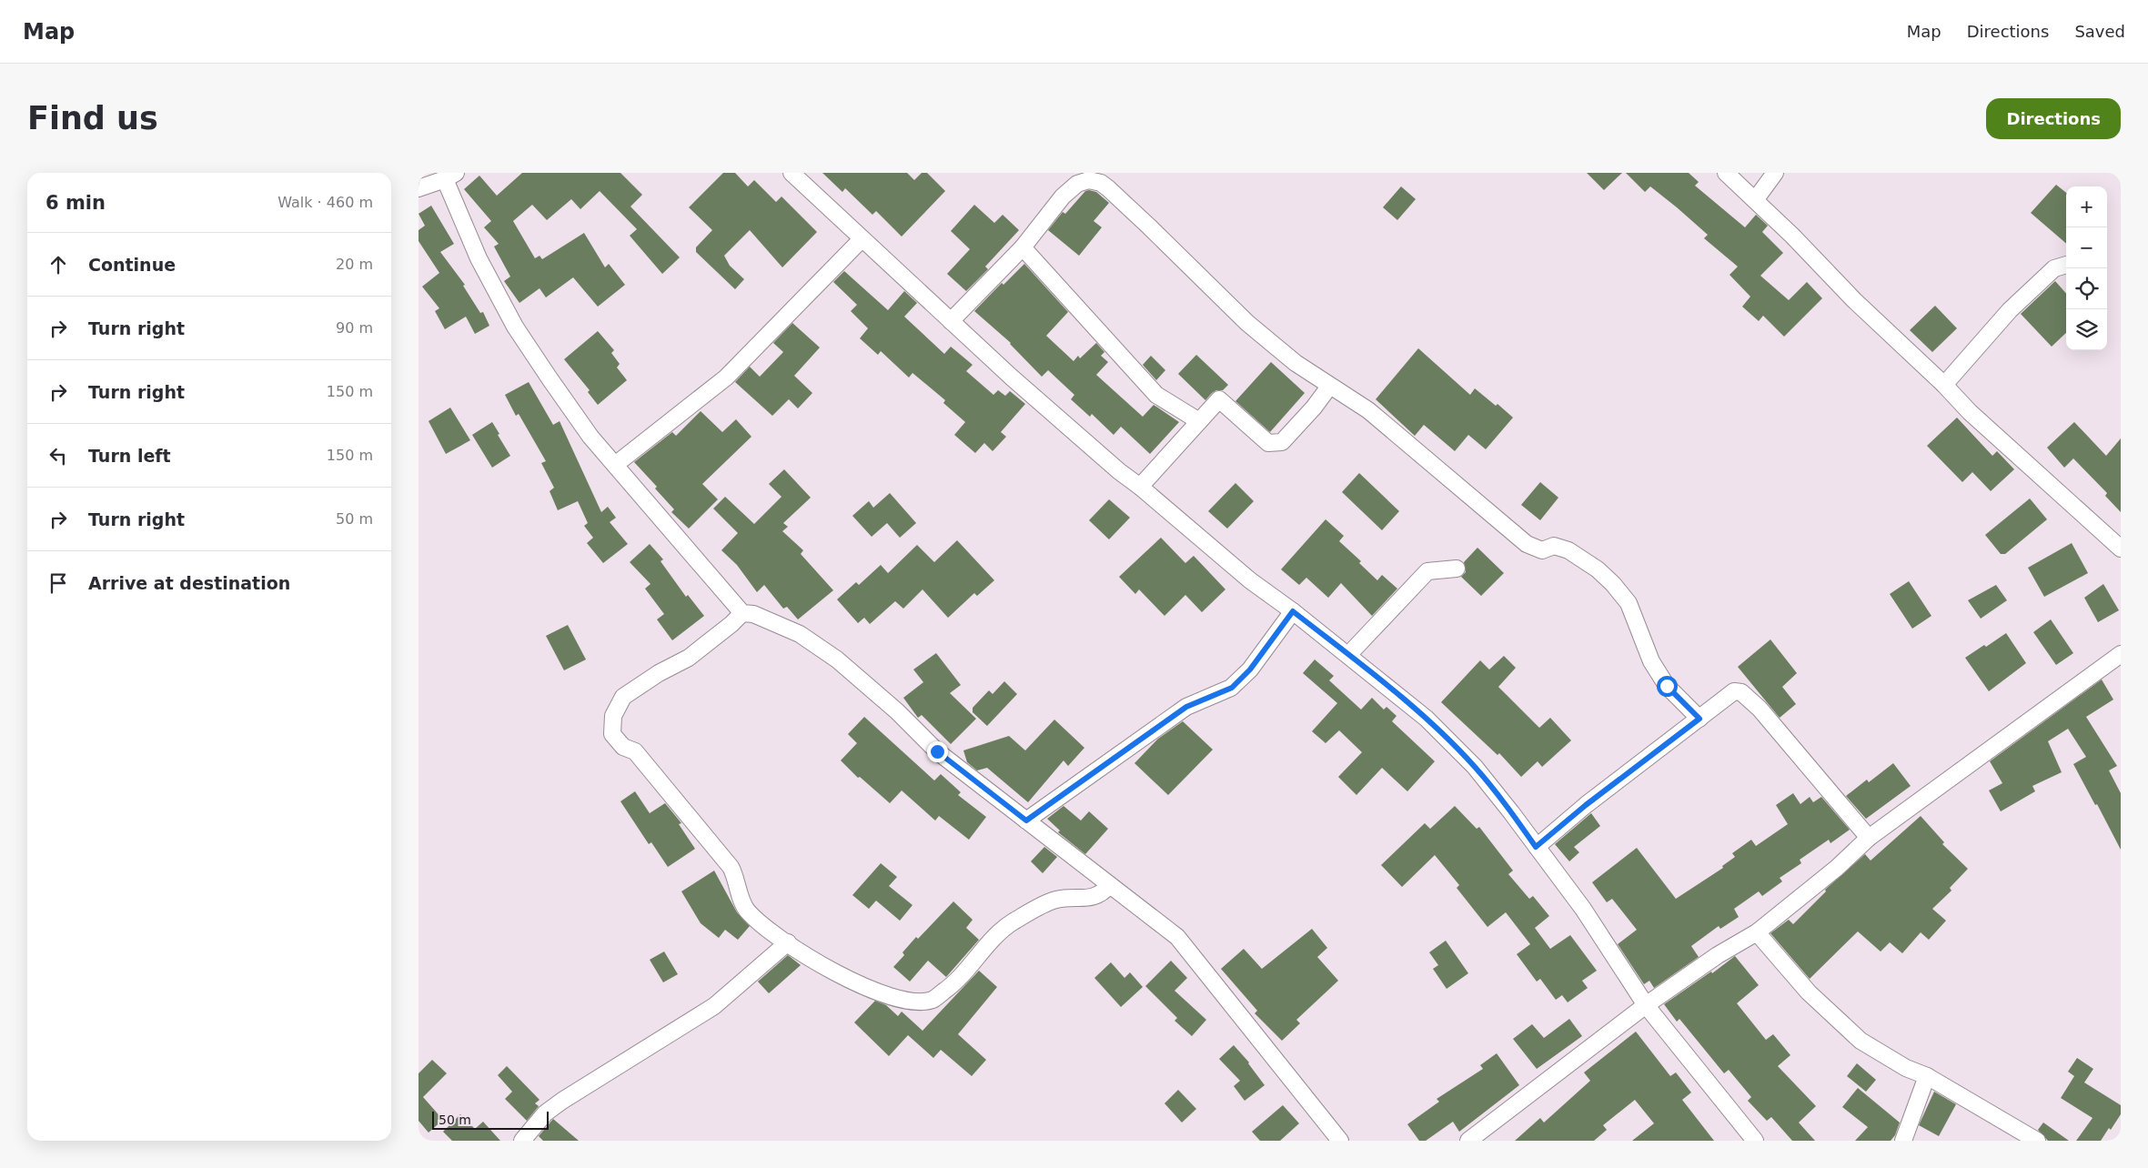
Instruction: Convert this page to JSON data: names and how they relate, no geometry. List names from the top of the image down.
{
  "scale_bar": "50 m",
  "page": {
    "header": "Map",
    "nav": ["Map", "Directions", "Saved"],
    "buttons": "Directions",
    "title": "Find us",
    "heading": ["6 min", "Walk · 460 m"],
    "map_buttons": ["+", "−"],
    "list": [
      ["Continue", "20 m"],
      ["Turn right", "90 m"],
      ["Turn right", "150 m"],
      ["Turn left", "150 m"],
      ["Turn right", "50 m"],
      "Arrive at destination"
    ],
    "scale": "50 m"
  }
}
